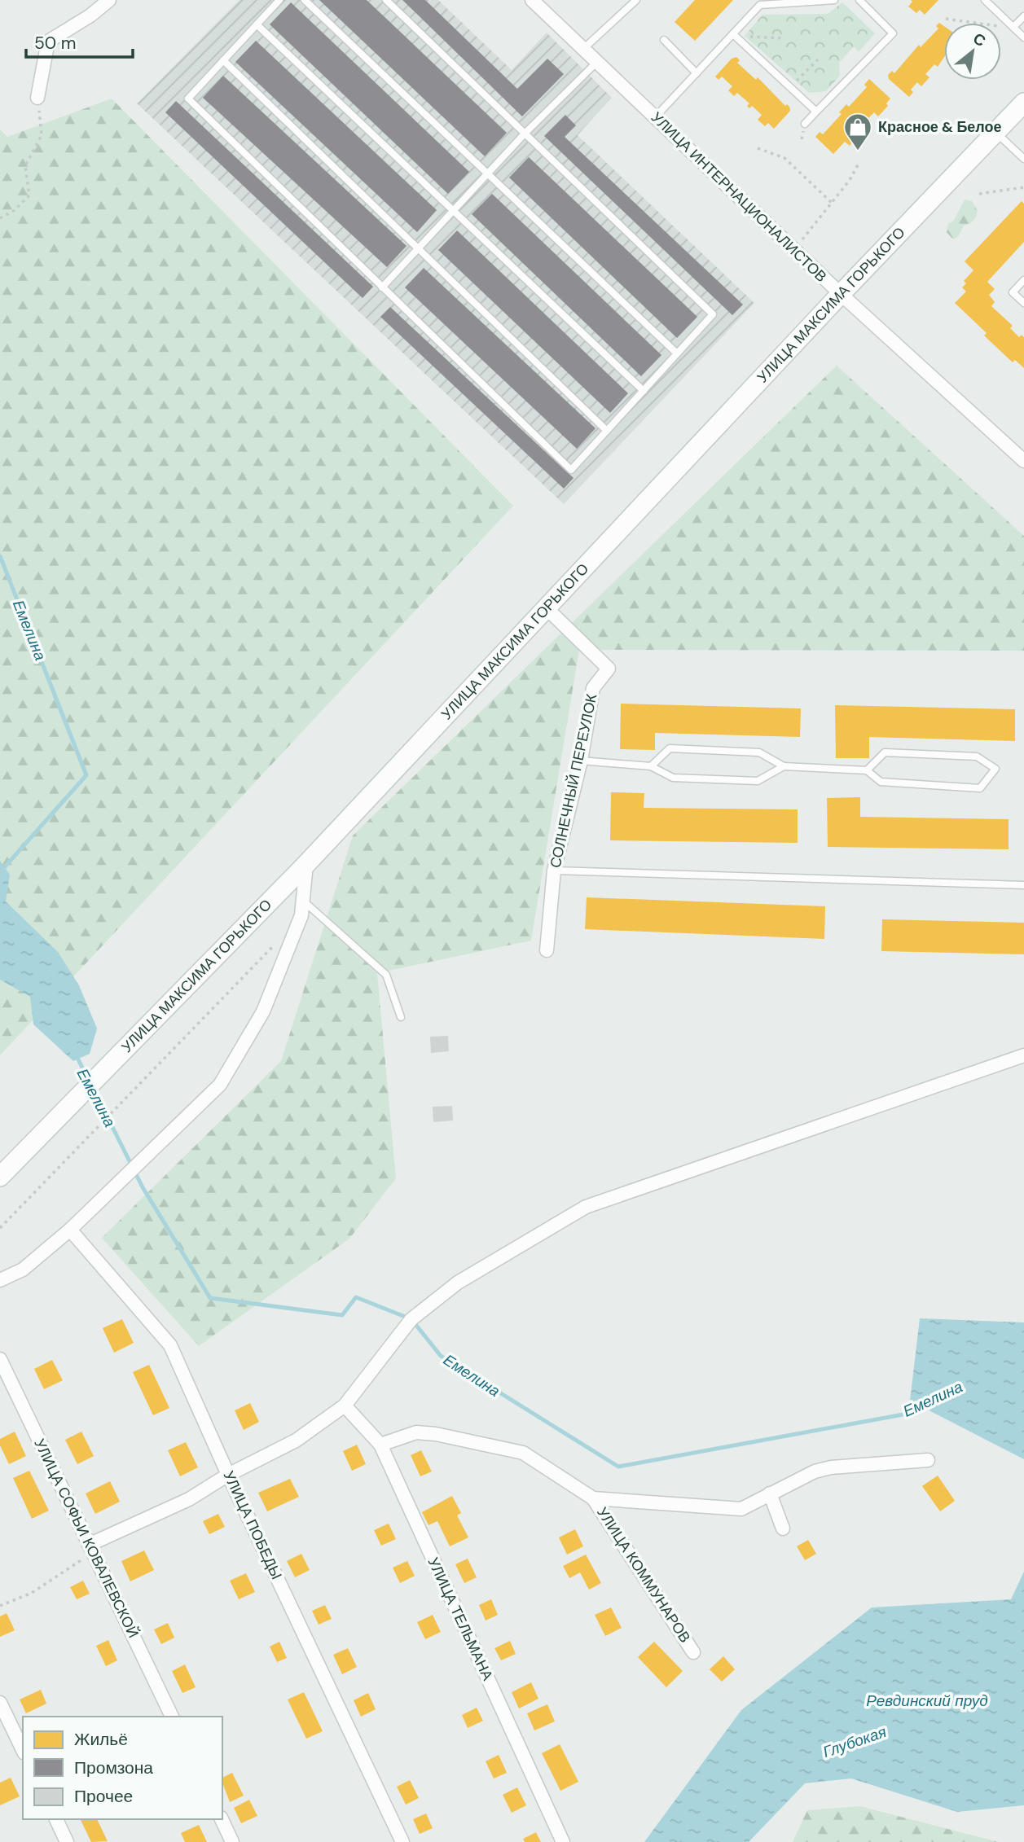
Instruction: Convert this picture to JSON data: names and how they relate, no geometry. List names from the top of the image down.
{
  "streets": {
    "main road": ["УЛИЦА МАКСИМА ГОРЬКОГО"],
    "street": [
      "УЛИЦА ИНТЕРНАЦИОНАЛИСТОВ",
      "СОЛНЕЧНЫЙ ПЕРЕУЛОК",
      "УЛИЦА ПОБЕДЫ",
      "УЛИЦА СОФЬИ КОВАЛЕВСКОЙ",
      "УЛИЦА КОММУНАРОВ",
      "УЛИЦА ТЕЛЬМАНА"
    ]
  },
  "crossings": [
    ["УЛИЦА ИНТЕРНАЦИОНАЛИСТОВ", "УЛИЦА МАКСИМА ГОРЬКОГО"],
    ["УЛИЦА МАКСИМА ГОРЬКОГО", "СОЛНЕЧНЫЙ ПЕРЕУЛОК"]
  ],
  "water": ["Емелина", "Ревдинский пруд", "Глубокая"],
  "places": {
    "shop": ["Красное & Белое"]
  },
  "legend": ["Жильё", "Промзона", "Прочее"],
  "scale_bar": "50 m",
  "north": "top right"
}
